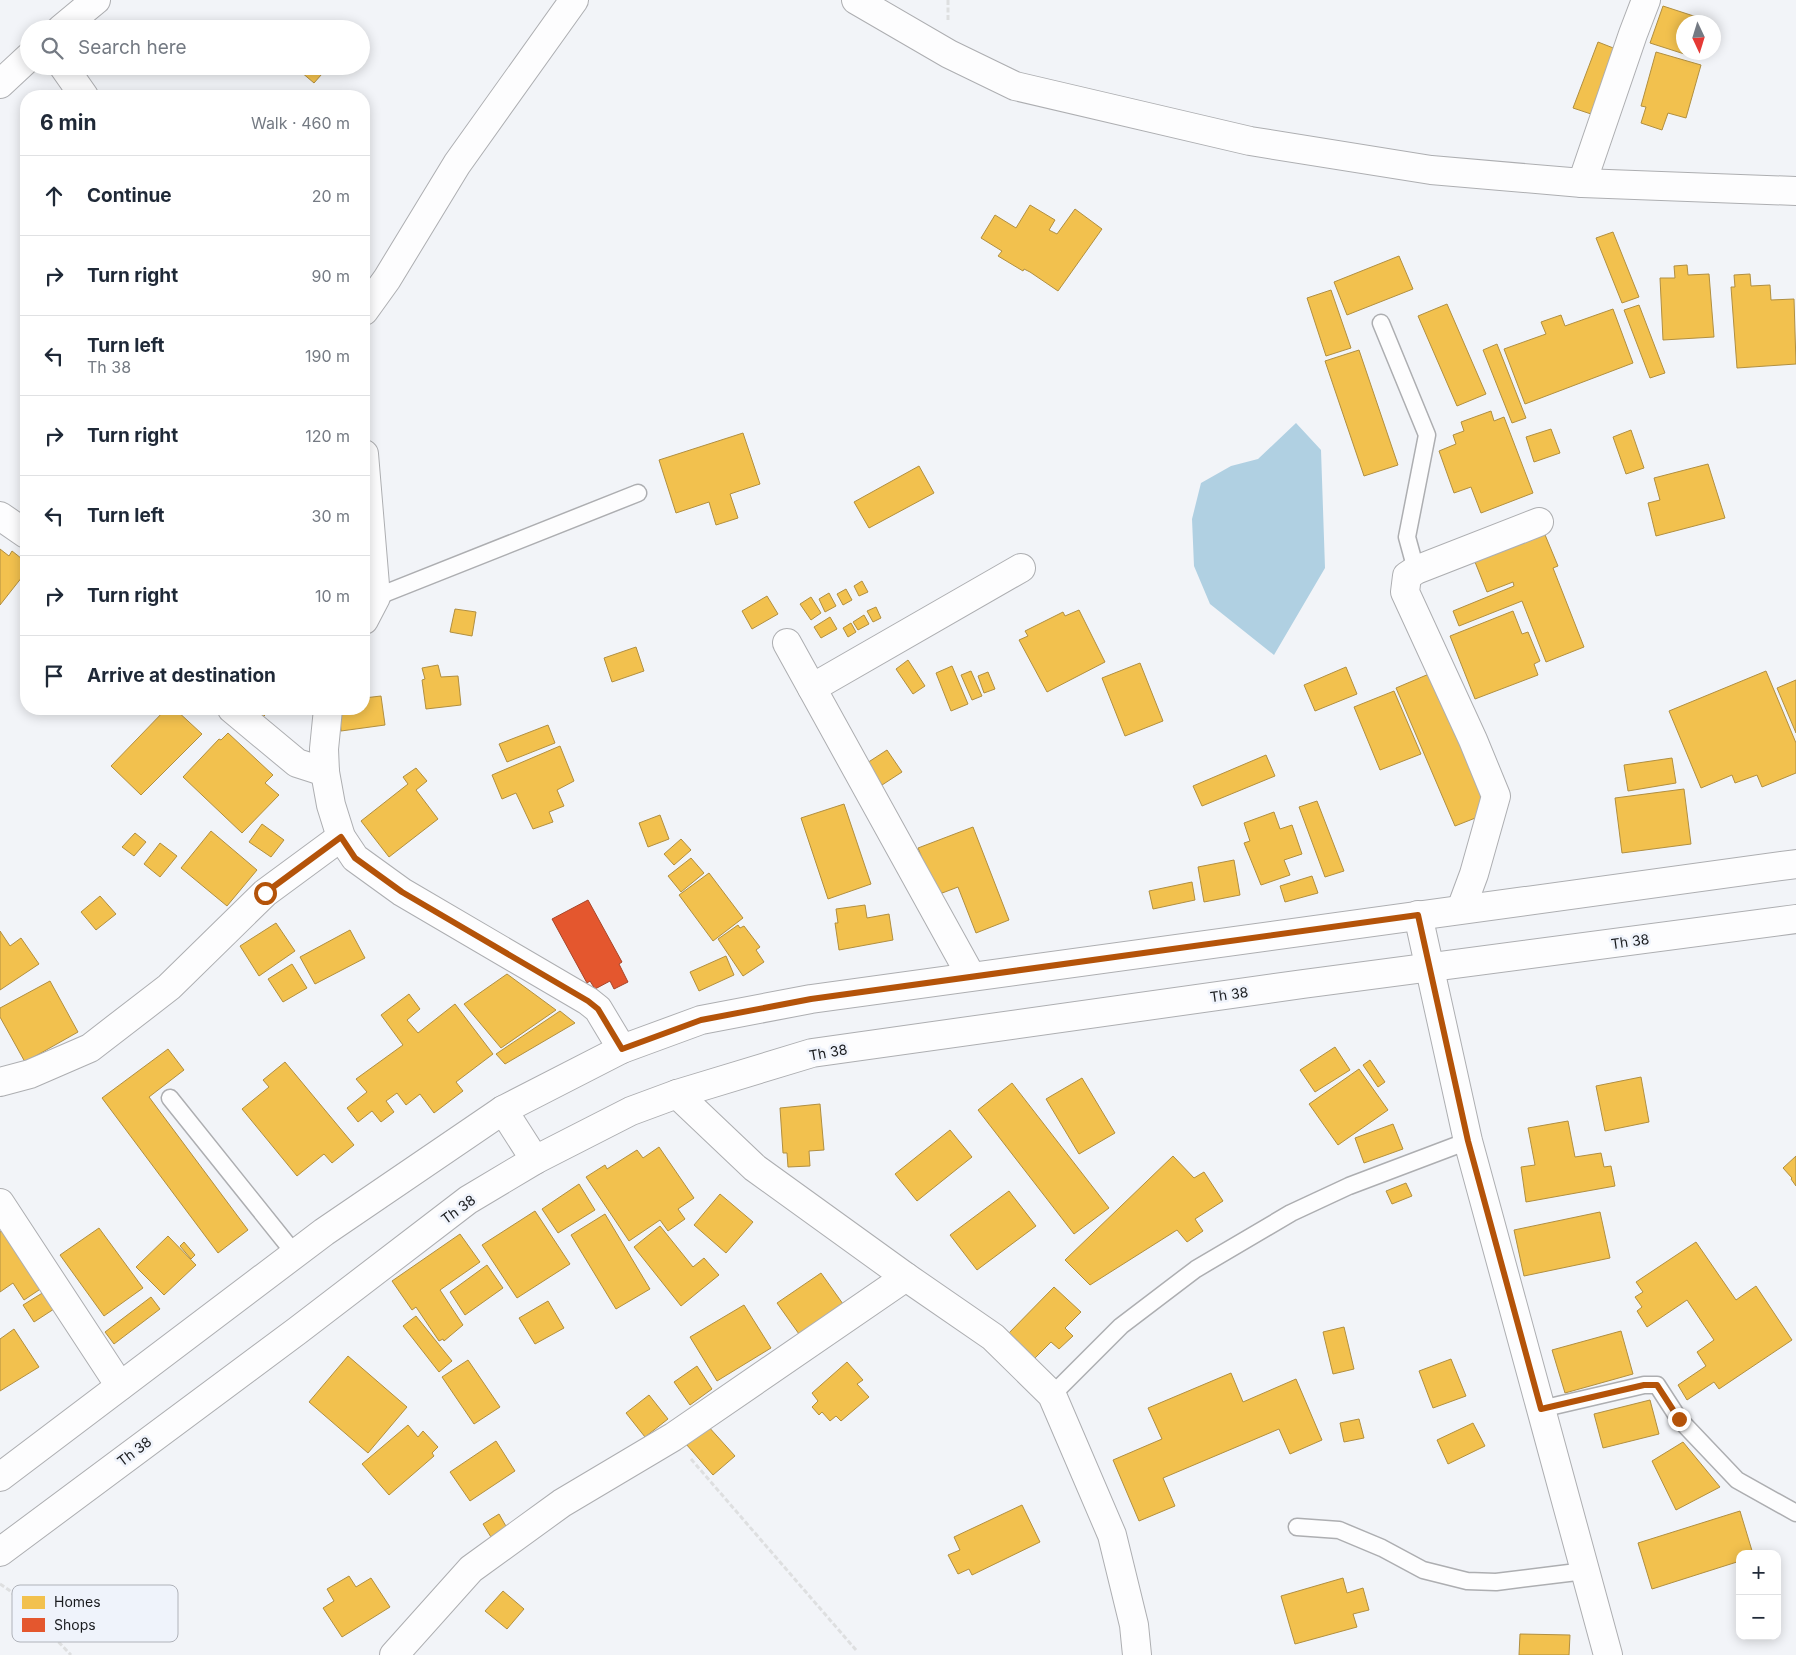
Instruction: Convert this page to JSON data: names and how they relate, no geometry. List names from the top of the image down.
{
  "streets": {
    "street": ["Th 38"]
  },
  "legend": ["Homes", "Shops"],
  "north": "bottom",
  "page": {
    "search": "Search here",
    "heading": ["6 min", "Walk · 460 m"],
    "list": [
      ["Continue", "20 m"],
      ["Turn right", "90 m"],
      ["Turn left", "Th 38", "190 m"],
      ["Turn right", "120 m"],
      ["Turn left", "30 m"],
      ["Turn right", "10 m"],
      "Arrive at destination"
    ],
    "map_buttons": ["+", "−"]
  }
}
